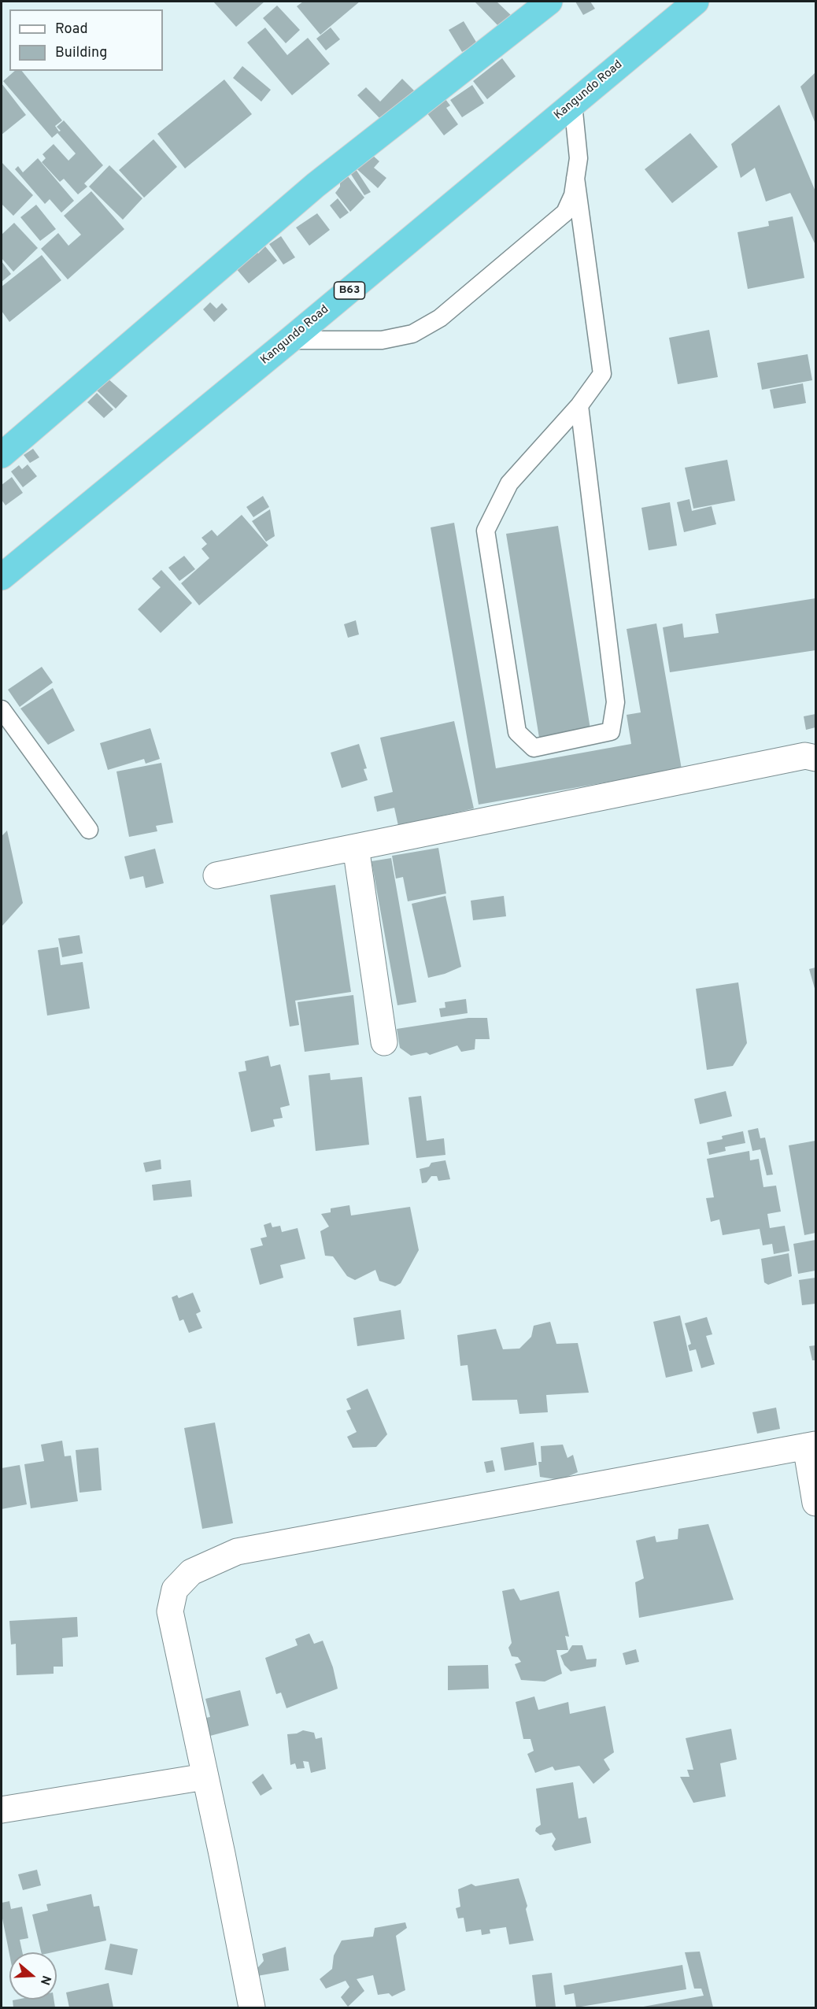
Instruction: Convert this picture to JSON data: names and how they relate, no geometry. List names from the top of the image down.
{
  "streets": {
    "highway": ["Kangundo Road", "B63"]
  },
  "legend": ["Road", "Building"],
  "north": "right"
}
